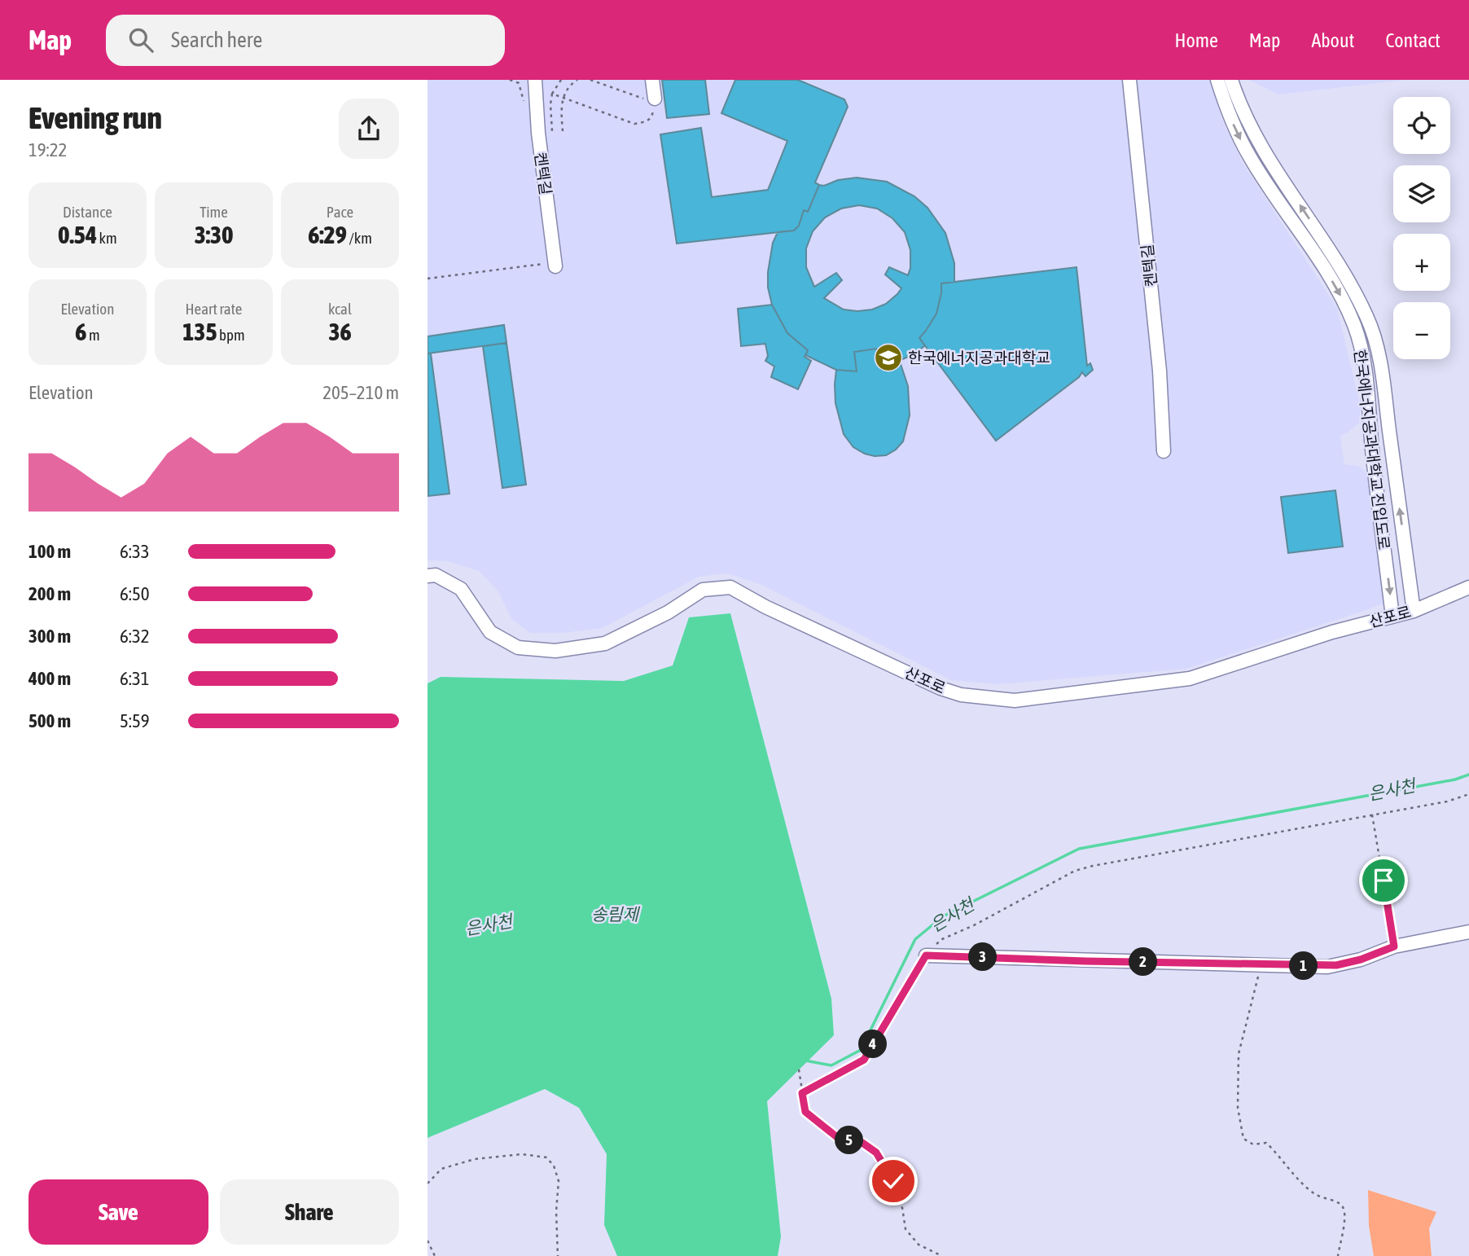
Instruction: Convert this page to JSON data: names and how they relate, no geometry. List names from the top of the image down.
{
  "streets": {
    "street": ["켄텍길", "한국에너지공과대학교 진입도로", "산포로"]
  },
  "crossings": [
    ["한국에너지공과대학교 진입도로", "산포로"]
  ],
  "water": ["은사천", "송림제"],
  "places": {
    "school or university": ["한국에너지공과대학교"]
  },
  "page": {
    "header": "Map",
    "search": "Search here",
    "nav": [
      "Home",
      "Map",
      "About",
      "Contact"
    ],
    "heading": ["Evening run", "19:22"],
    "map_buttons": ["+", "−"],
    "stats": [
      ["Distance", "0.54 km"],
      ["Time", "3:30"],
      ["Pace", "6:29 /km"],
      ["Elevation", "6 m"],
      ["Heart rate", "135 bpm"],
      ["kcal", "36"]
    ],
    "chart": ["Elevation", "205–210 m"],
    "list": [
      {
        "name": "100 m",
        "note": "6:33"
      },
      {
        "name": "200 m",
        "note": "6:50"
      },
      {
        "name": "300 m",
        "note": "6:32"
      },
      {
        "name": "400 m",
        "note": "6:31"
      },
      {
        "name": "500 m",
        "note": "5:59"
      }
    ],
    "pins": [
      "3",
      "2",
      "1",
      "4",
      "5"
    ],
    "buttons": ["Save", "Share"]
  }
}
